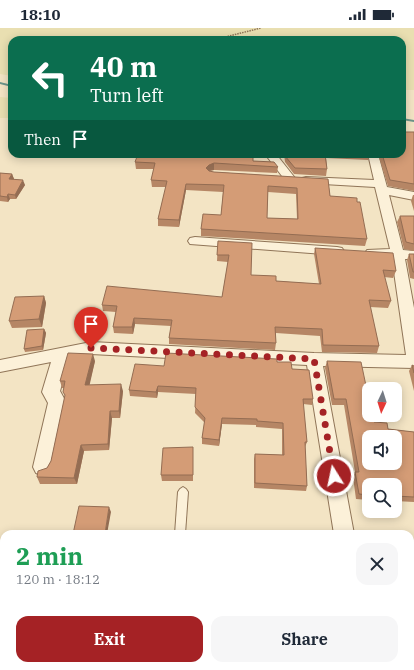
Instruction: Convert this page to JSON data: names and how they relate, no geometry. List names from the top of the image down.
{
  "north": "bottom",
  "page": {
    "status": "18:10",
    "turn": ["40 m", "Turn left"],
    "then": "Then",
    "heading": ["2 min", "120 m · 18:12"],
    "buttons": ["Exit", "Share"]
  }
}
